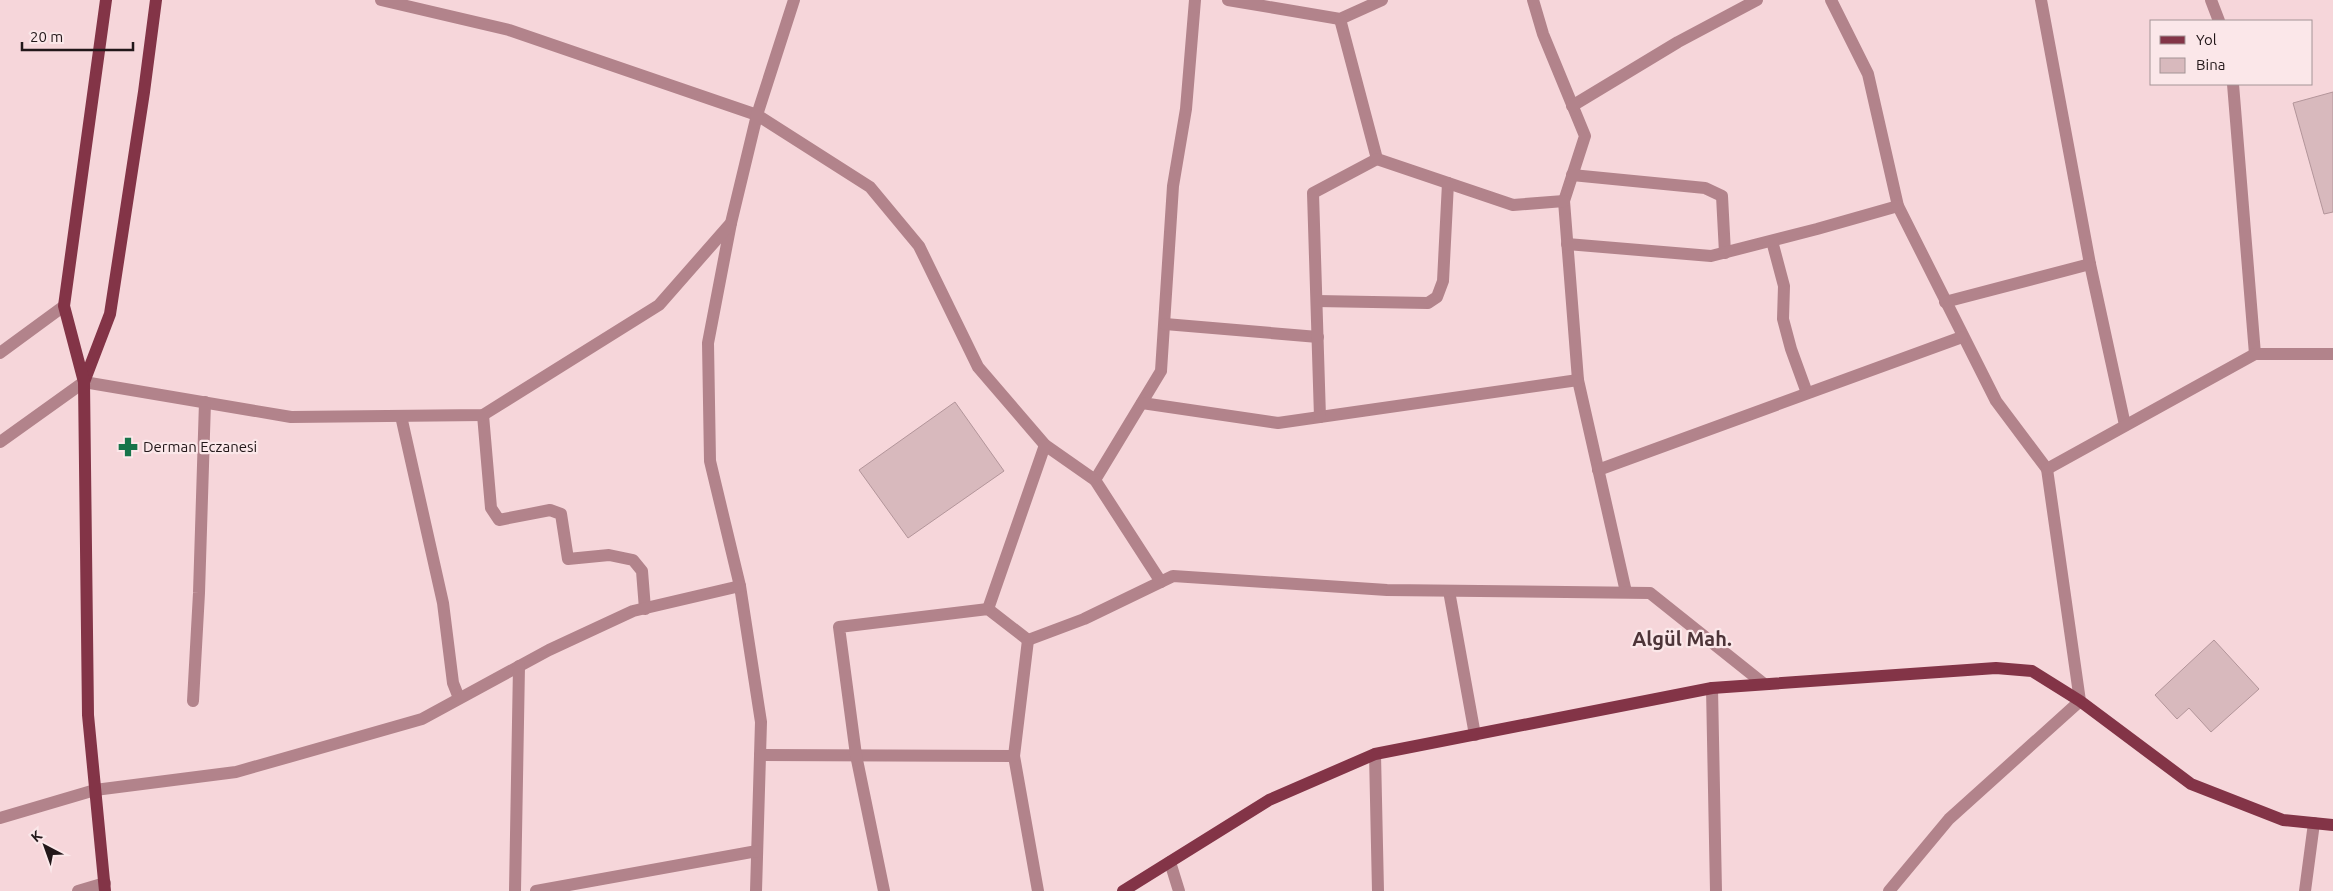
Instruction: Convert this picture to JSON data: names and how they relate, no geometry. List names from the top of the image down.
{
  "districts": ["Algül Mah."],
  "places": {
    "pharmacy": ["Derman Eczanesi"]
  },
  "legend": ["Yol", "Bina"],
  "scale_bar": "20 m",
  "north": "top left"
}
